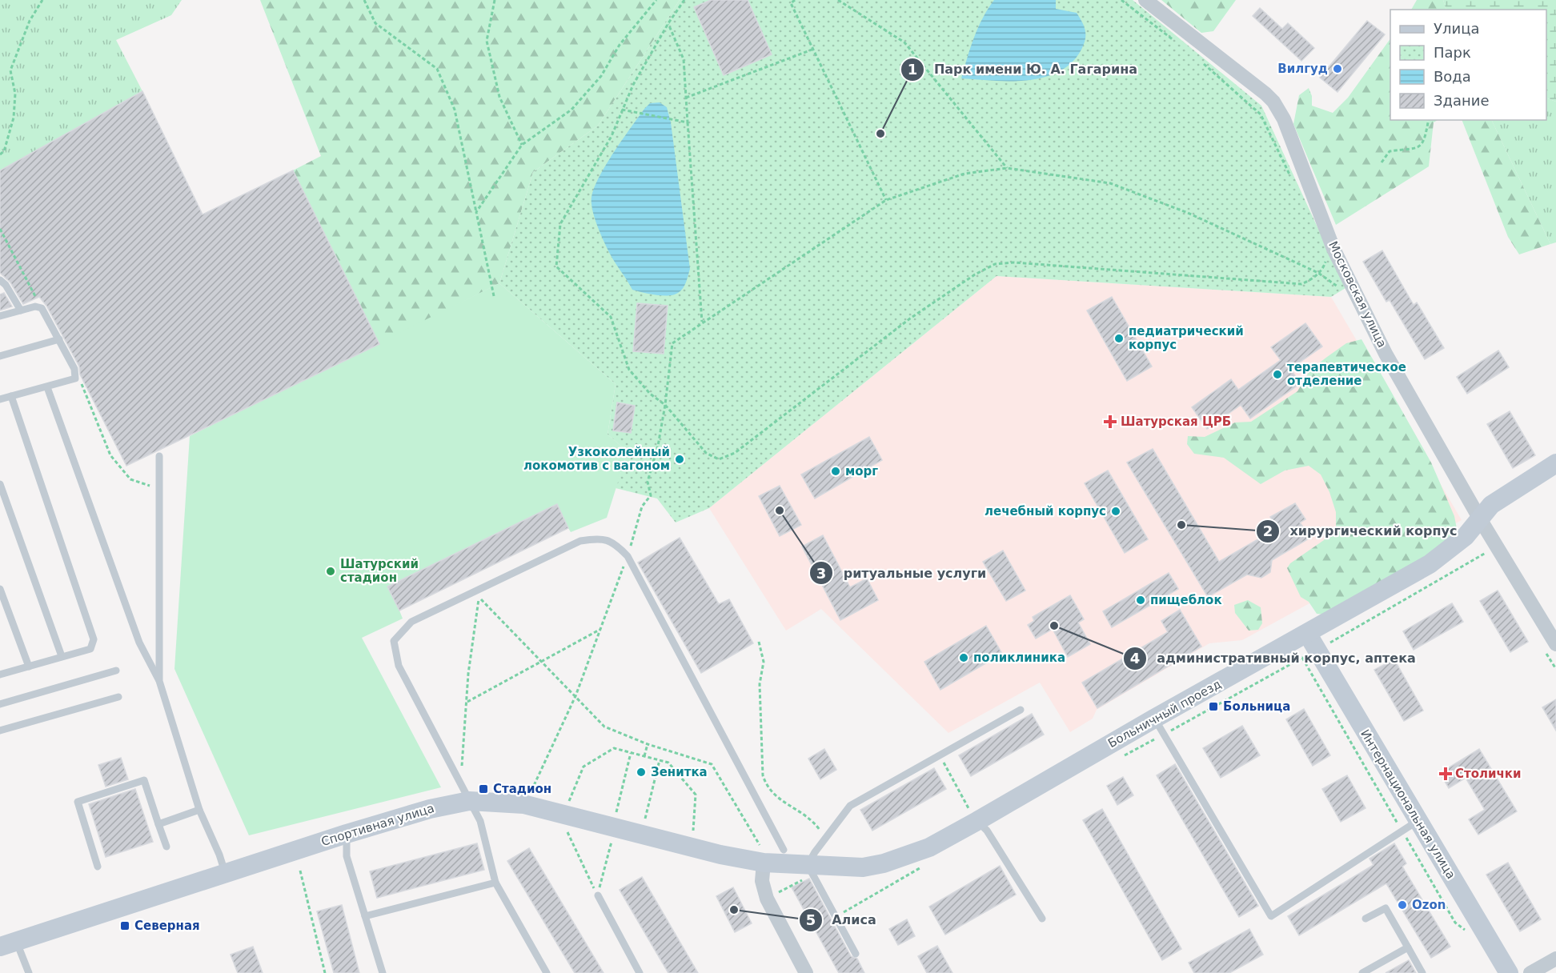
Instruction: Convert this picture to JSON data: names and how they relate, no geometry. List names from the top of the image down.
{
  "streets": {
    "street": [
      "Московская улица",
      "Больничный проезд",
      "Интернациональная улица",
      "Спортивная улица"
    ]
  },
  "crossings": [
    ["Московская улица", "Больничный проезд"],
    ["Больничный проезд", "Интернациональная улица"],
    ["Больничный проезд", "Спортивная улица"]
  ],
  "places": {
    "other": [
      "Вилгуд",
      "Парк имени Ю. А. Гагарина",
      "педиатрический корпус",
      "терапевтическое отделение",
      "Узкоколейный локомотив с вагоном",
      "морг",
      "ритуальные услуги",
      "лечебный корпус",
      "хирургический корпус",
      "Шатурский стадион",
      "пищеблок",
      "административный корпус, аптека",
      "поликлиника",
      "Зенитка",
      "Ozon",
      "Алиса"
    ],
    "health": ["Шатурская ЦРБ", "Столички"],
    "transit": ["Больница", "Стадион", "Северная"]
  },
  "legend": [
    "Улица",
    "Парк",
    "Вода",
    "Здание"
  ]
}
